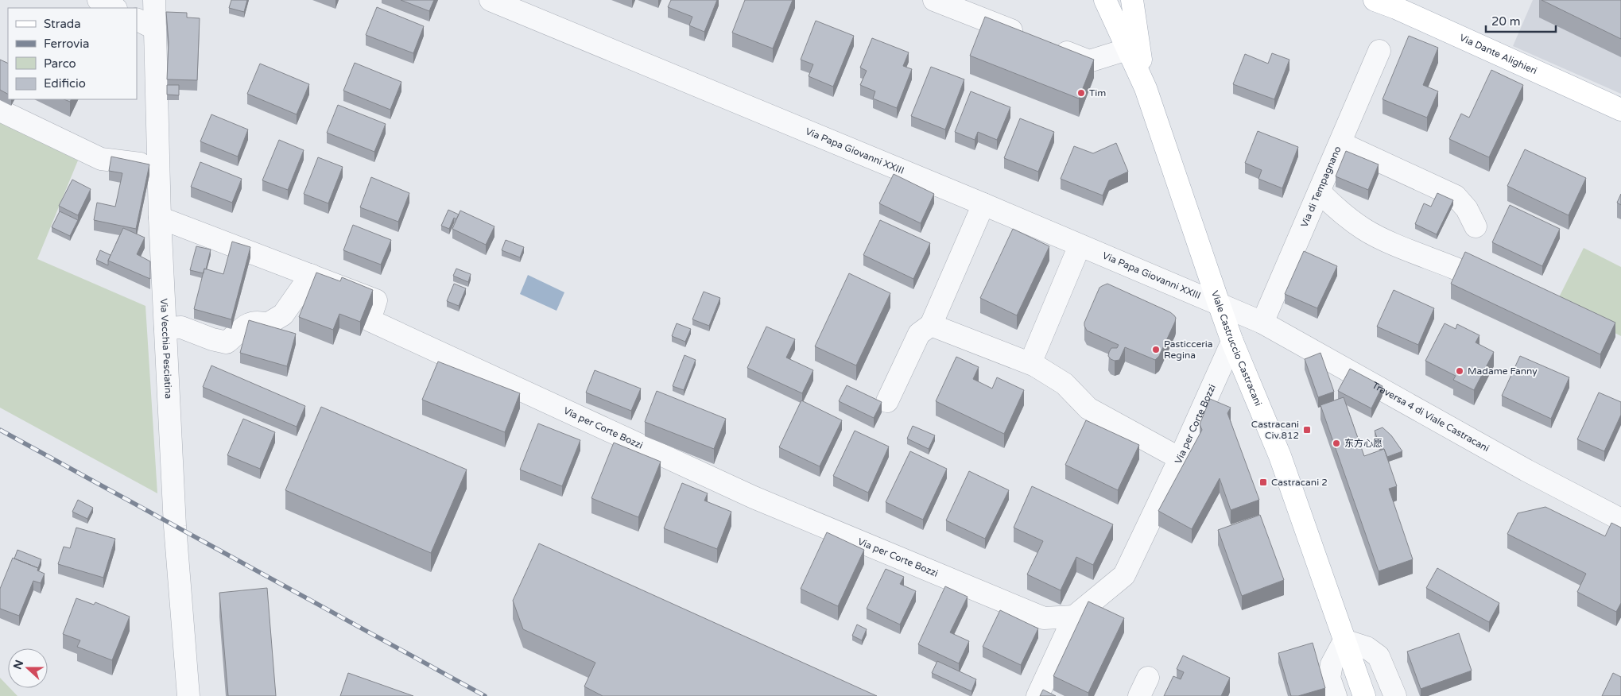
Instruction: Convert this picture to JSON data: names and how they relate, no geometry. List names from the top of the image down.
{
  "streets": {
    "main road": ["Via Dante Alighieri", "Viale Castruccio Castracani"],
    "street": [
      "Via Papa Giovanni XXIII",
      "Via di Tempagnano",
      "Via Vecchia Pesciatina",
      "Traversa 4 di Viale Castracani",
      "Via per Corte Bozzi"
    ]
  },
  "crossings": [
    ["Via Papa Giovanni XXIII", "Viale Castruccio Castracani"],
    ["Via Papa Giovanni XXIII", "Traversa 4 di Viale Castracani"],
    ["Via di Tempagnano", "Traversa 4 di Viale Castracani"],
    ["Via Vecchia Pesciatina", "Via per Corte Bozzi"],
    ["Viale Castruccio Castracani", "Traversa 4 di Viale Castracani"],
    ["Viale Castruccio Castracani", "Via per Corte Bozzi"]
  ],
  "places": {
    "other": [
      "Tim",
      "Pasticceria Regina",
      "Madame Fanny",
      "东方心愿"
    ],
    "transit": ["Castracani Civ.812", "Castracani 2"]
  },
  "legend": [
    "Strada",
    "Ferrovia",
    "Parco",
    "Edificio"
  ],
  "scale_bar": "20 m",
  "north": "left"
}
